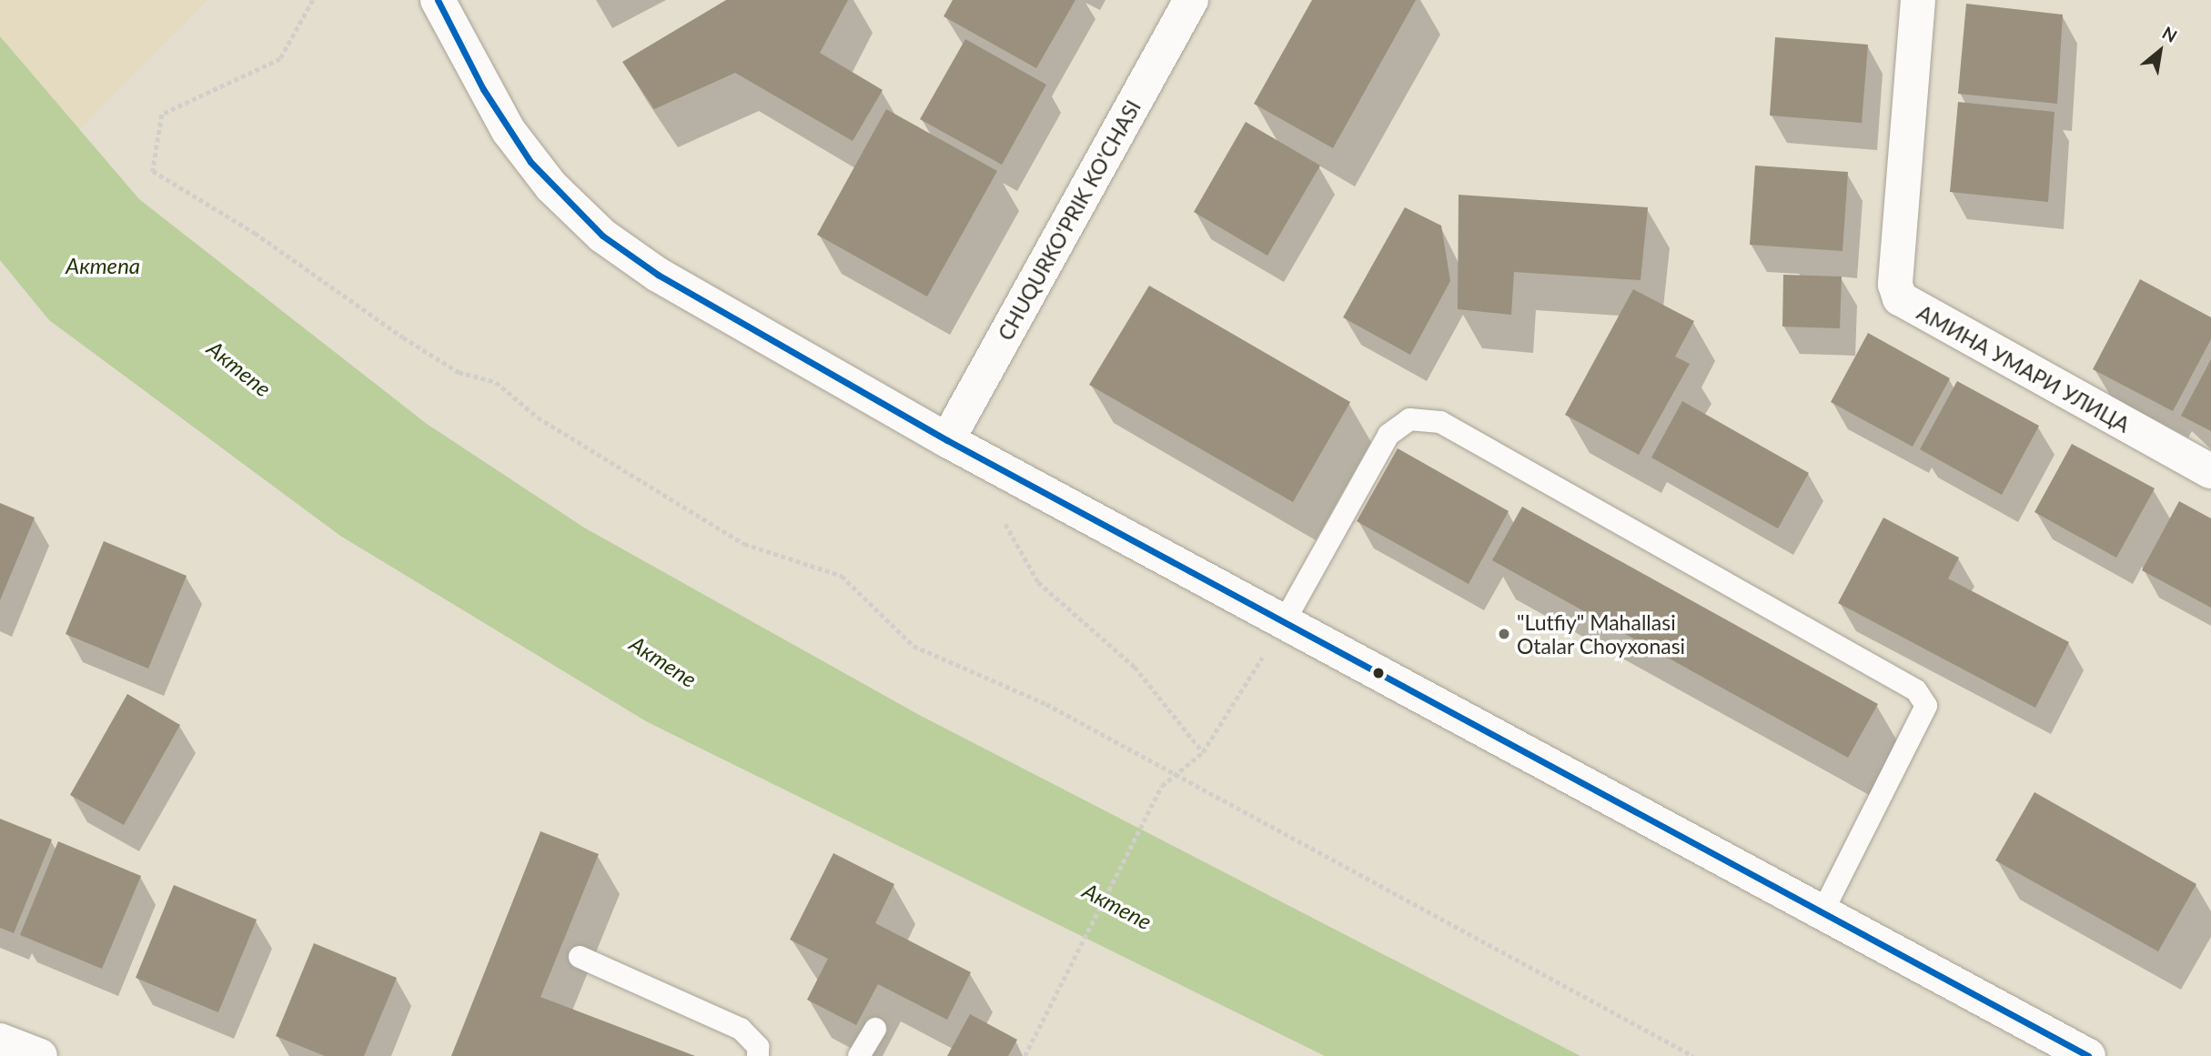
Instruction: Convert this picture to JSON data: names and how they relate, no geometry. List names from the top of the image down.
{
  "streets": {
    "street": ["CHUQURKO'PRIK KO'CHASI", "АМИНА УМАРИ УЛИЦА"]
  },
  "water": ["Актепа", "Актепе"],
  "places": ["\"Lutfiy\" Mahallasi Otalar Choyxonasi"],
  "north": "top right"
}
